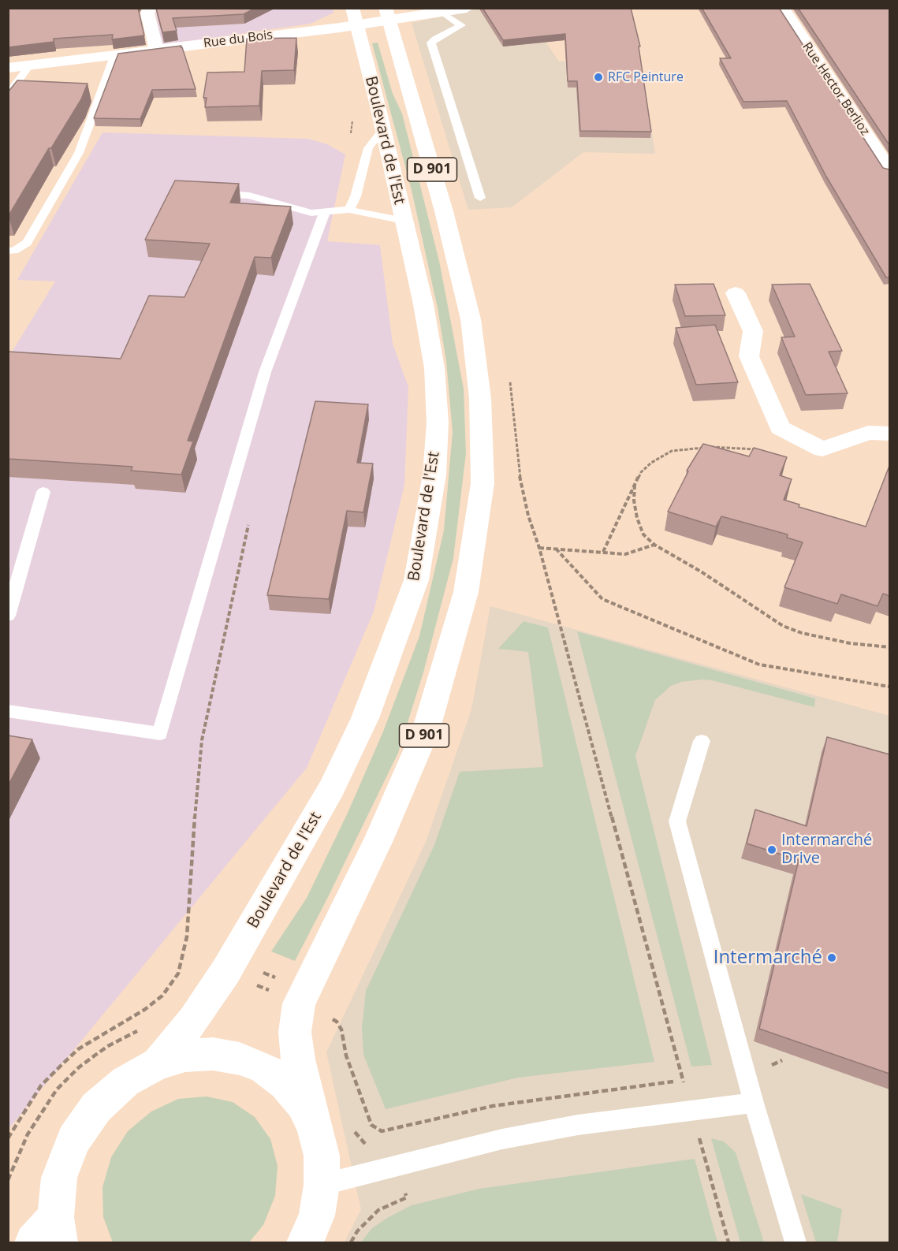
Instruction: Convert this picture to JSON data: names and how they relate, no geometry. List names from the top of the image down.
{
  "streets": {
    "main road": [
      "Rue du Bois",
      "Rue Hector Berlioz",
      "Boulevard de l'Est",
      "D 901"
    ]
  },
  "crossings": [
    ["Rue du Bois", "Boulevard de l'Est"],
    ["Rue du Bois", "D 901"],
    ["Boulevard de l'Est", "D 901"]
  ],
  "places": ["RFC Peinture", "Intermarché Drive", "Intermarché"]
}
